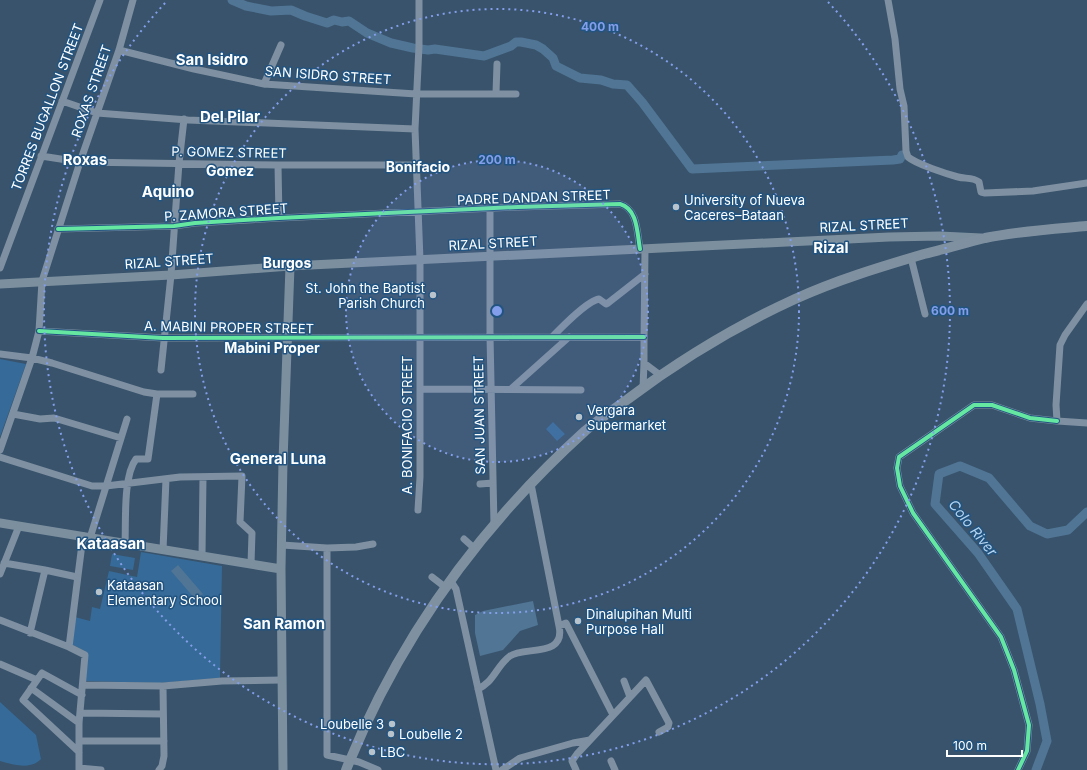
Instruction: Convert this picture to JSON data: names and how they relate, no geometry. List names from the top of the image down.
{
  "streets": {
    "main road": ["RIZAL STREET"],
    "street": [
      "SAN ISIDRO STREET",
      "ROXAS STREET",
      "TORRES BUGALLON STREET",
      "P. GOMEZ STREET",
      "PADRE DANDAN STREET",
      "P. ZAMORA STREET",
      "A. MABINI PROPER STREET",
      "SAN JUAN STREET",
      "A. BONIFACIO STREET"
    ]
  },
  "crossings": [
    ["SAN ISIDRO STREET", "ROXAS STREET"],
    ["SAN ISIDRO STREET", "A. BONIFACIO STREET"],
    ["ROXAS STREET", "P. GOMEZ STREET"],
    ["ROXAS STREET", "P. ZAMORA STREET"],
    ["ROXAS STREET", "RIZAL STREET"],
    ["ROXAS STREET", "A. MABINI PROPER STREET"],
    ["TORRES BUGALLON STREET", "P. GOMEZ STREET"],
    ["P. GOMEZ STREET", "A. BONIFACIO STREET"],
    ["PADRE DANDAN STREET", "P. ZAMORA STREET"],
    ["PADRE DANDAN STREET", "RIZAL STREET"],
    ["PADRE DANDAN STREET", "A. MABINI PROPER STREET"],
    ["PADRE DANDAN STREET", "SAN JUAN STREET"],
    ["PADRE DANDAN STREET", "A. BONIFACIO STREET"],
    ["P. ZAMORA STREET", "A. BONIFACIO STREET"],
    ["RIZAL STREET", "SAN JUAN STREET"],
    ["RIZAL STREET", "A. BONIFACIO STREET"],
    ["A. MABINI PROPER STREET", "SAN JUAN STREET"],
    ["A. MABINI PROPER STREET", "A. BONIFACIO STREET"]
  ],
  "districts": [
    "San Isidro",
    "Del Pilar",
    "Roxas",
    "Bonifacio",
    "Gomez",
    "Aquino",
    "Rizal",
    "Burgos",
    "Mabini Proper",
    "General Luna",
    "Kataasan",
    "San Ramon"
  ],
  "water": ["Colo River"],
  "places": [
    "University of Nueva Caceres–Bataan",
    "St. John the Baptist Parish Church",
    "Vergara Supermarket",
    "Kataasan Elementary School",
    "Dinalupihan Multi Purpose Hall",
    "Loubelle 3",
    "Loubelle 2",
    "LBC"
  ],
  "scale_bar": "100 m",
  "rings": ["400 m", "200 m", "600 m"]
}
